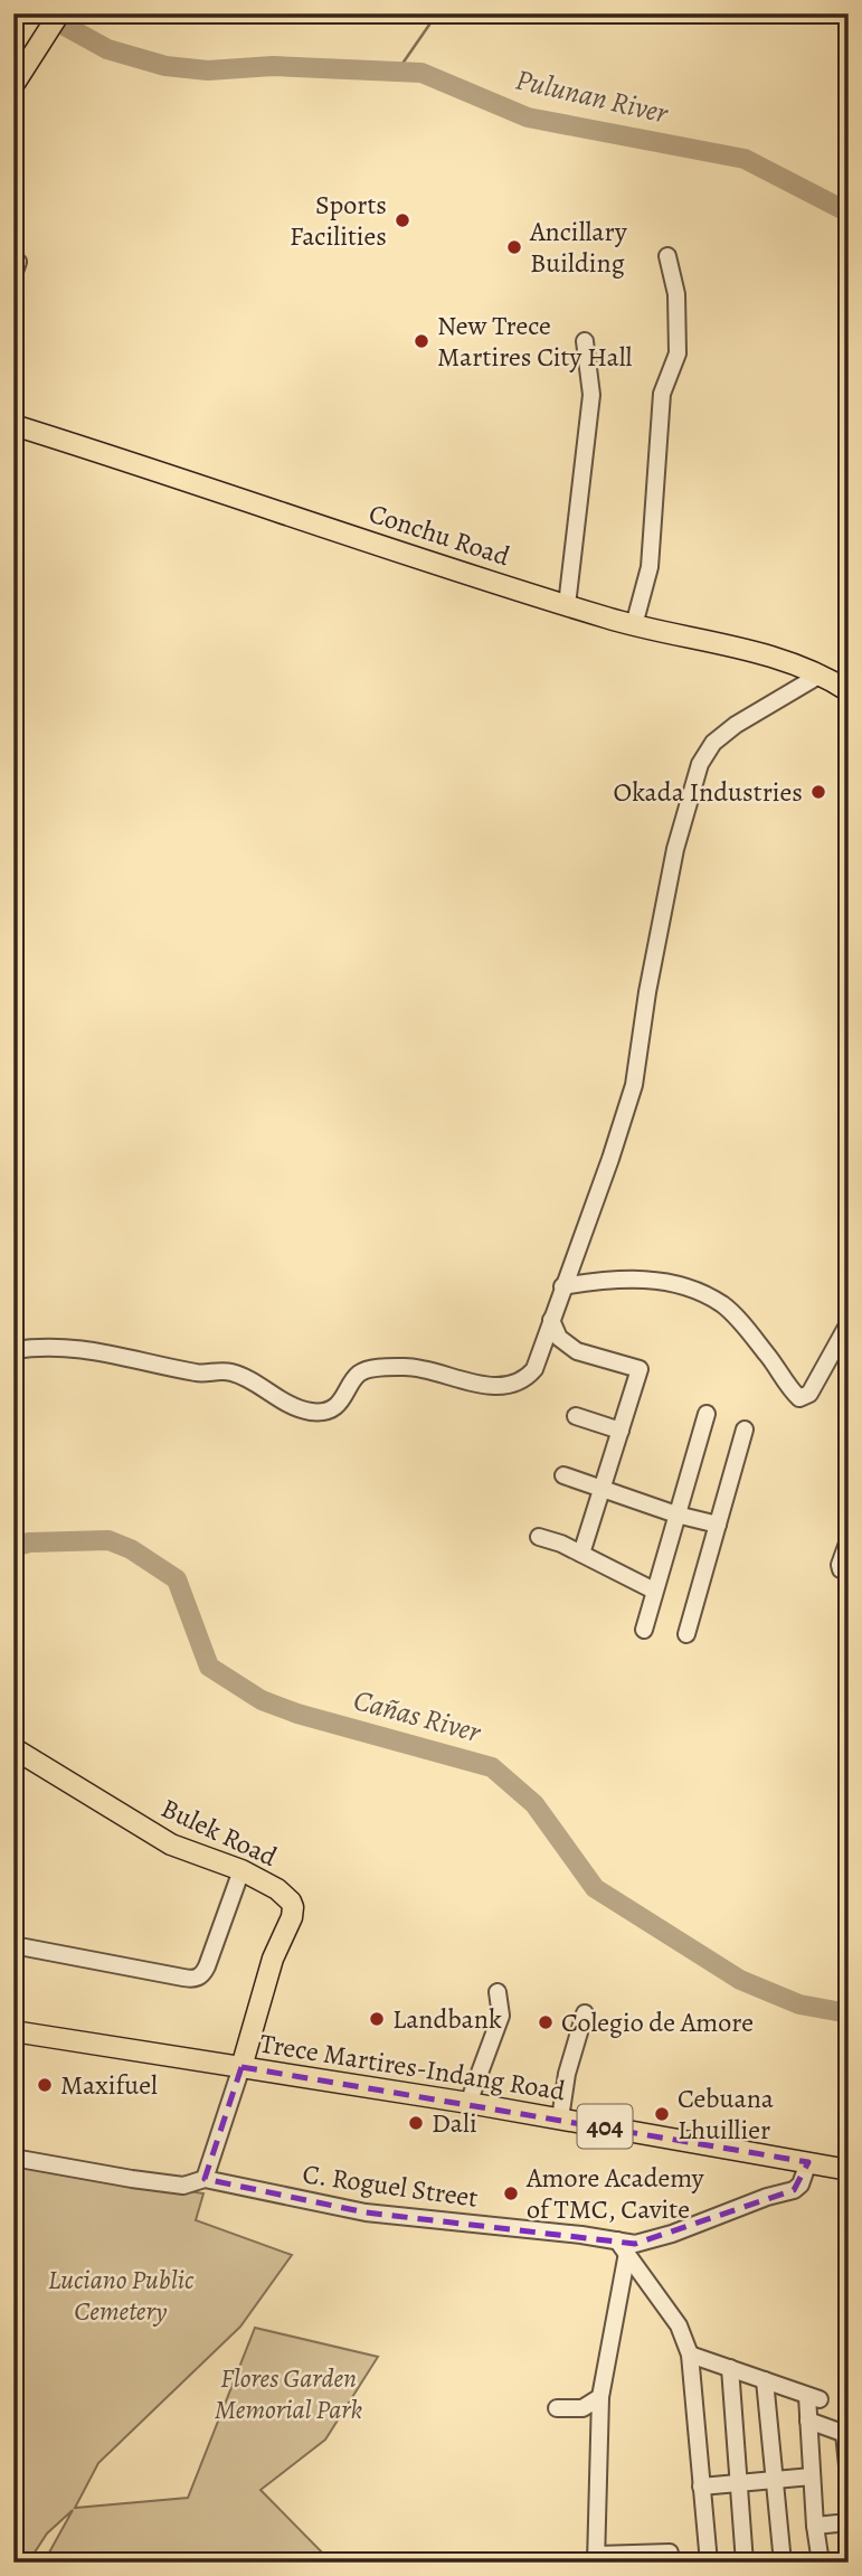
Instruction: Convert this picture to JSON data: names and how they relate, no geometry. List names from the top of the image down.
{
  "streets": {
    "main road": [
      "Conchu Road",
      "Bulek Road",
      "Trece Martires-Indang Road",
      "404"
    ],
    "street": ["C. Roguel Street"]
  },
  "crossings": [
    ["Bulek Road", "Trece Martires-Indang Road"],
    ["Trece Martires-Indang Road", "C. Roguel Street"]
  ],
  "water": ["Pulunan River", "Cañas River"],
  "parks": ["Luciano Public Cemetery", "Flores Garden Memorial Park"],
  "places": [
    "Sports Facilities",
    "Ancillary Building",
    "New Trece Martires City Hall",
    "Okada Industries",
    "Landbank",
    "Colegio de Amore",
    "Maxifuel",
    "Cebuana Lhuillier",
    "Dali",
    "Amore Academy of TMC, Cavite"
  ]
}
